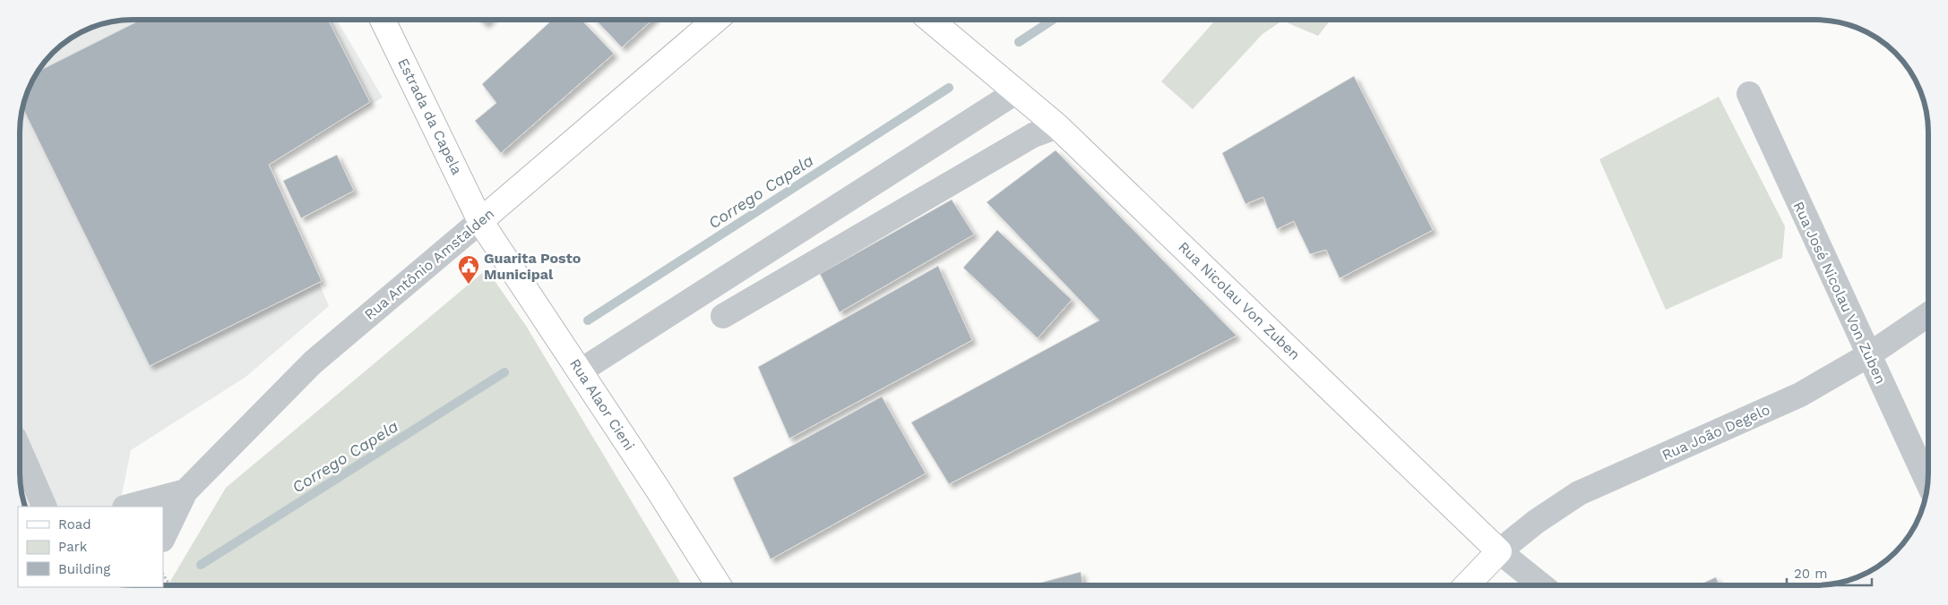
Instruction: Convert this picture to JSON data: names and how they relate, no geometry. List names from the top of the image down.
{
  "streets": {
    "main road": [
      "Estrada da Capela",
      "Rua Antônio Amstalden",
      "Rua Nicolau Von Zuben",
      "Rua Alaor Cieni"
    ],
    "street": ["Rua José Nicolau Von Zuben", "Rua João Degelo"]
  },
  "crossings": [
    ["Estrada da Capela", "Rua Antônio Amstalden"],
    ["Estrada da Capela", "Rua Alaor Cieni"],
    ["Rua Antônio Amstalden", "Rua Alaor Cieni"],
    ["Rua José Nicolau Von Zuben", "Rua João Degelo"],
    ["Rua Nicolau Von Zuben", "Rua João Degelo"]
  ],
  "water": ["Corrego Capela"],
  "places": {
    "public building": ["Guarita Posto Municipal"]
  },
  "legend": ["Road", "Park", "Building"],
  "scale_bar": "20 m"
}
